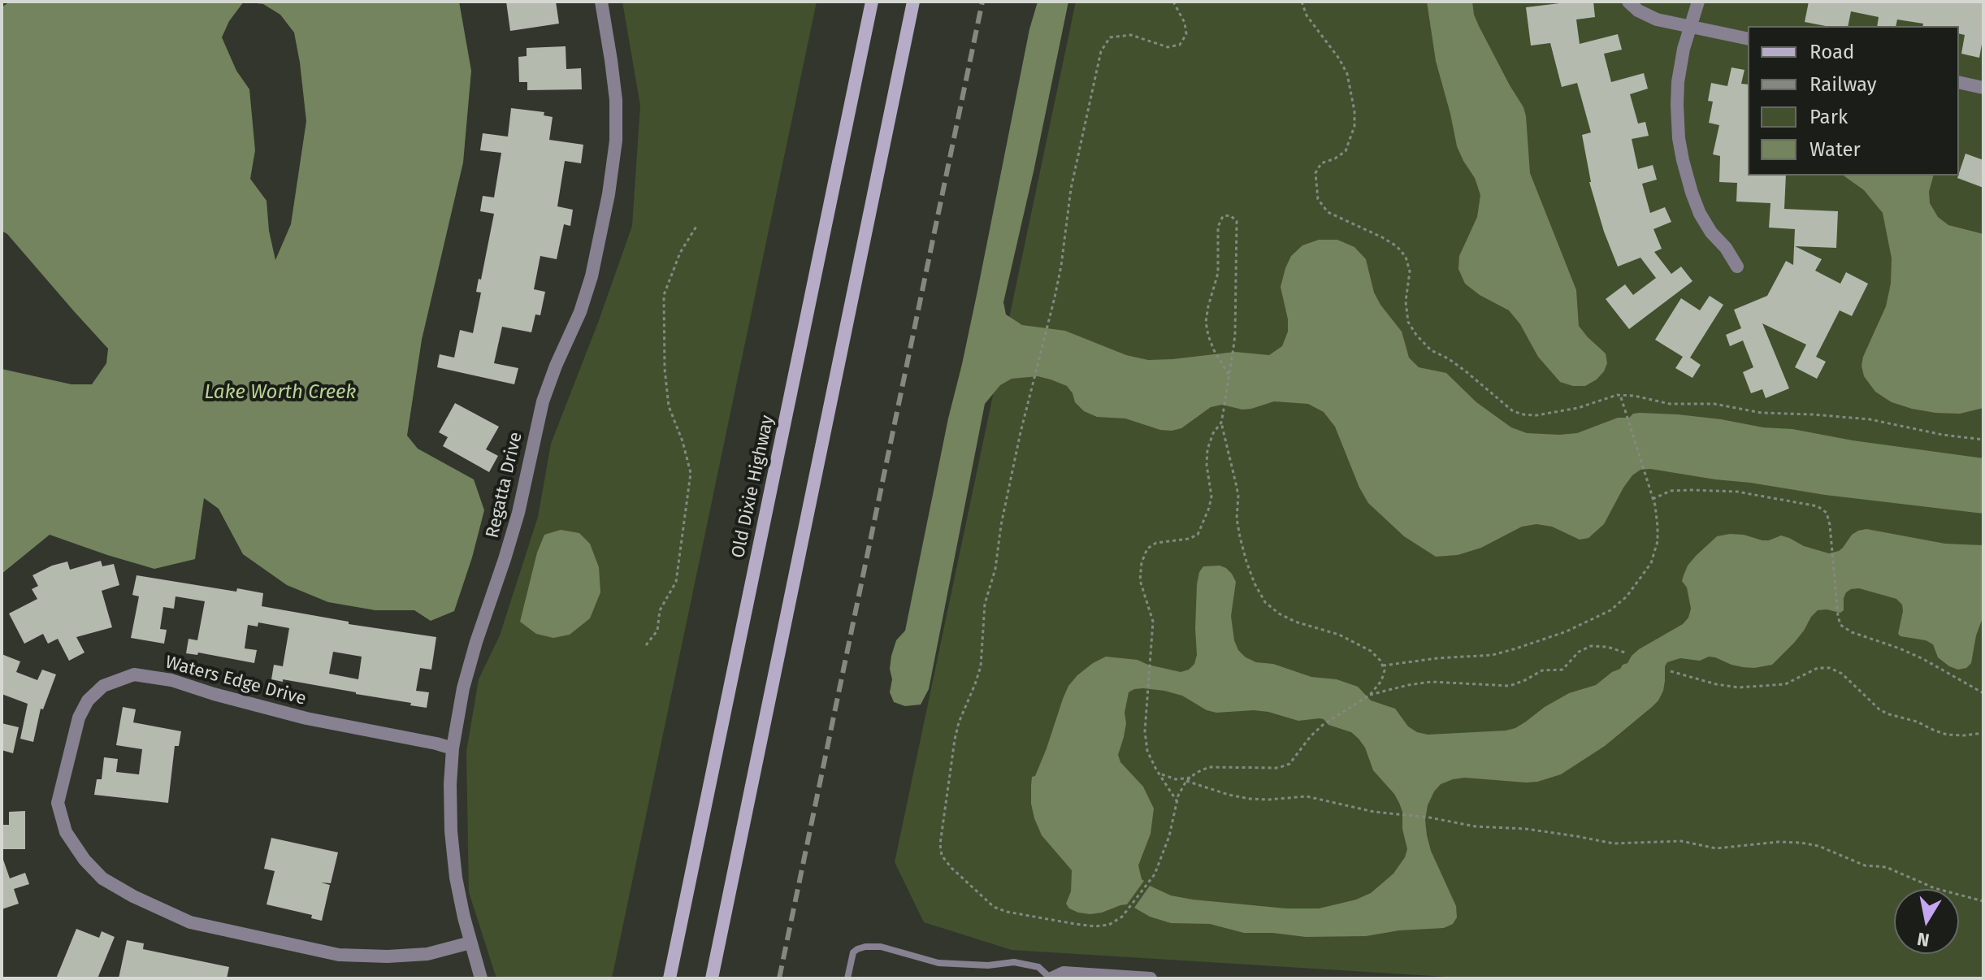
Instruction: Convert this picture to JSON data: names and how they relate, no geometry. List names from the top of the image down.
{
  "streets": {
    "main road": ["Old Dixie Highway"],
    "street": ["Regatta Drive", "Waters Edge Drive"]
  },
  "crossings": [
    ["Regatta Drive", "Waters Edge Drive"]
  ],
  "water": ["Lake Worth Creek"],
  "legend": [
    "Road",
    "Railway",
    "Park",
    "Water"
  ],
  "north": "bottom"
}
